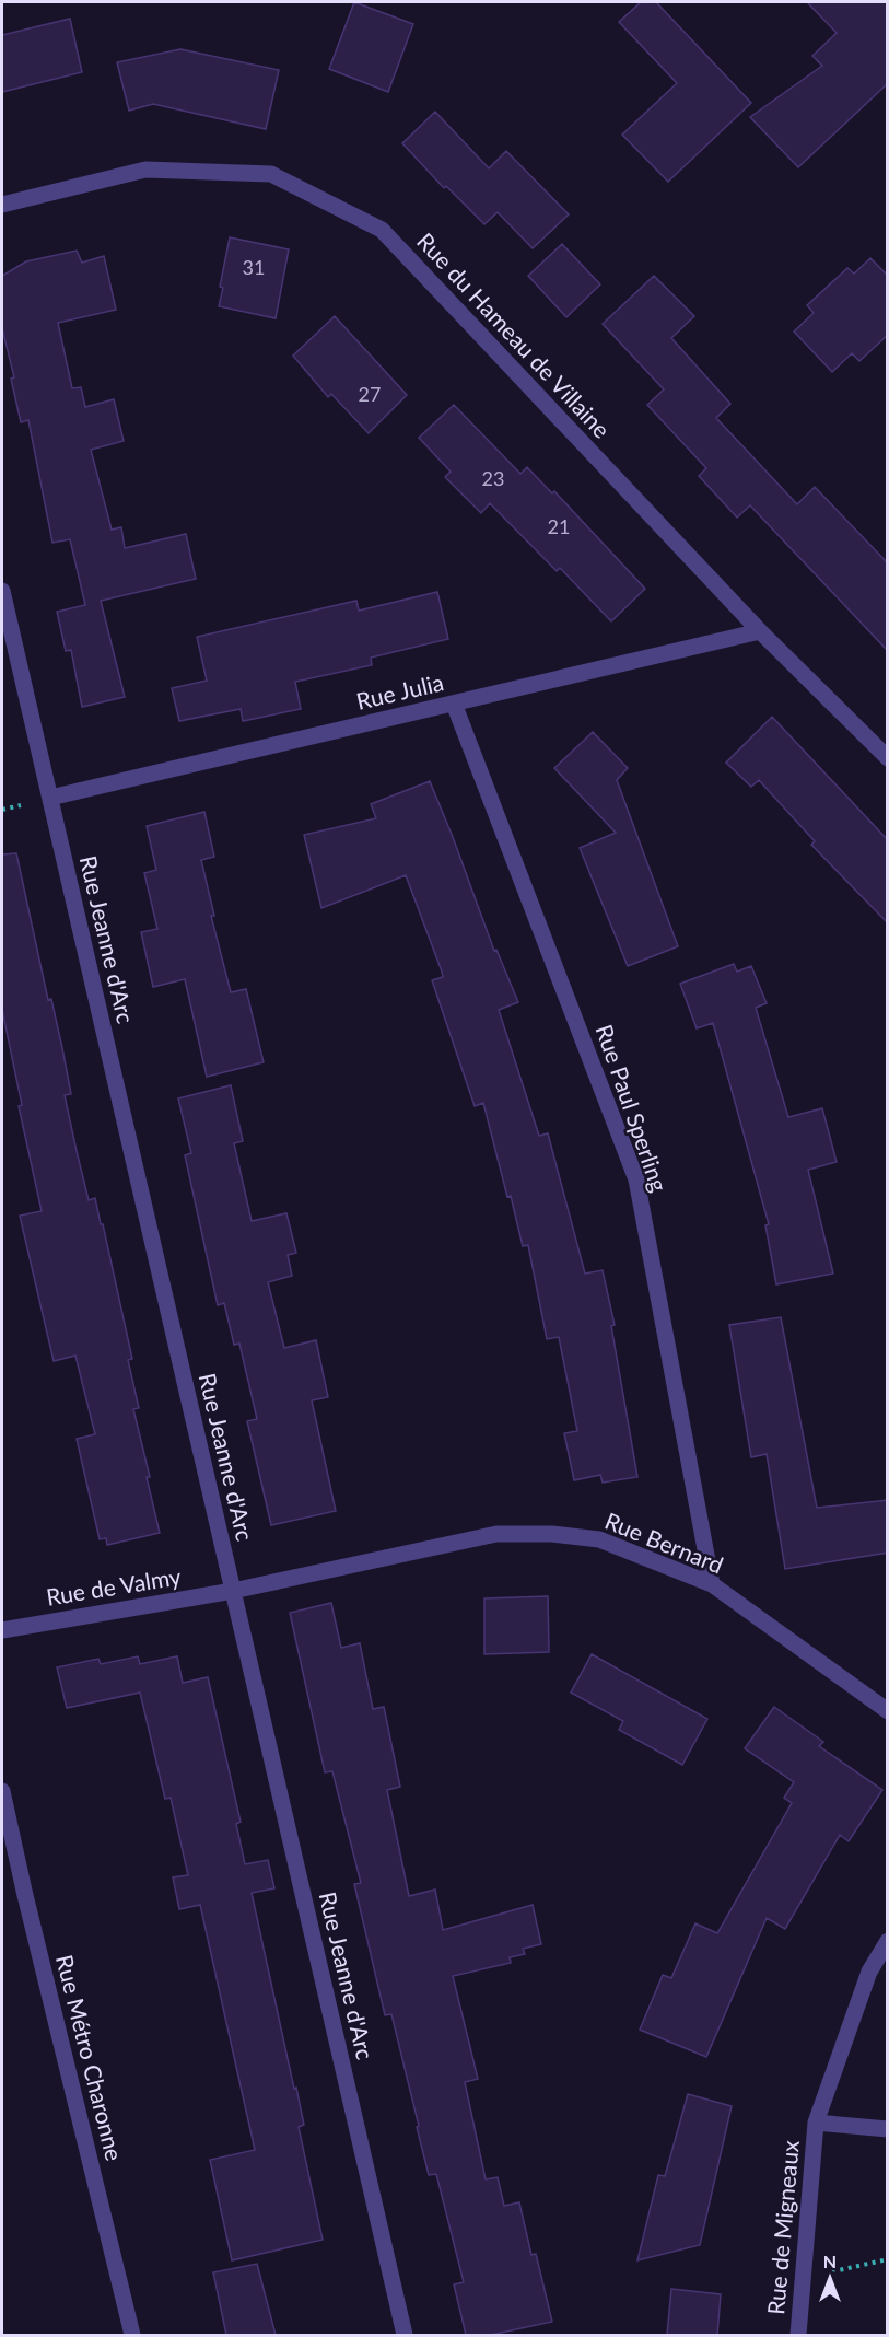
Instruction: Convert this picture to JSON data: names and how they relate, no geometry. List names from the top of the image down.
{
  "streets": {
    "street": [
      "Rue du Hameau de Villaine",
      "Rue Julia",
      "Rue Jeanne d'Arc",
      "Rue Paul Sperling",
      "Rue Bernard",
      "Rue de Valmy",
      "Rue Métro Charonne",
      "Rue de Migneaux"
    ]
  },
  "crossings": [
    ["Rue du Hameau de Villaine", "Rue Julia"],
    ["Rue Julia", "Rue Jeanne d'Arc"],
    ["Rue Julia", "Rue Paul Sperling"],
    ["Rue Jeanne d'Arc", "Rue Bernard"],
    ["Rue Jeanne d'Arc", "Rue de Valmy"],
    ["Rue Paul Sperling", "Rue Bernard"],
    ["Rue Bernard", "Rue de Valmy"]
  ],
  "house_numbers": [
    "31",
    "27",
    "23",
    "21"
  ],
  "north": "top"
}
